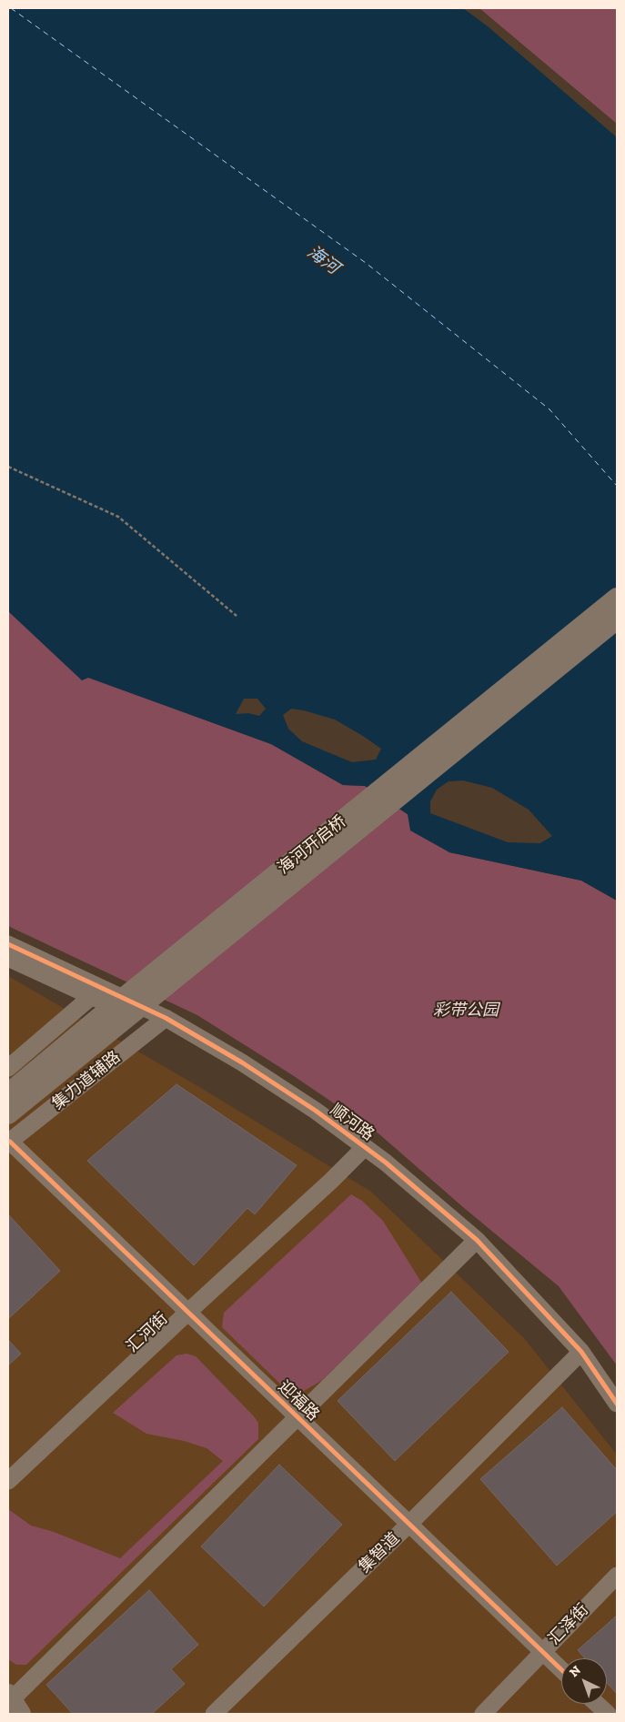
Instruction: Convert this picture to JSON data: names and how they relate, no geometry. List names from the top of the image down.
{
  "streets": {
    "main road": ["海河开启桥"],
    "street": [
      "集力道辅路",
      "顺河路",
      "汇河街",
      "迎福路",
      "集智道",
      "汇泽街"
    ]
  },
  "crossings": [
    ["集力道辅路", "顺河路"],
    ["集力道辅路", "迎福路"],
    ["顺河路", "汇河街"],
    ["顺河路", "集智道"],
    ["汇河街", "迎福路"],
    ["迎福路", "集智道"],
    ["迎福路", "汇泽街"]
  ],
  "water": ["海河"],
  "parks": ["彩带公园"],
  "north": "top left"
}
